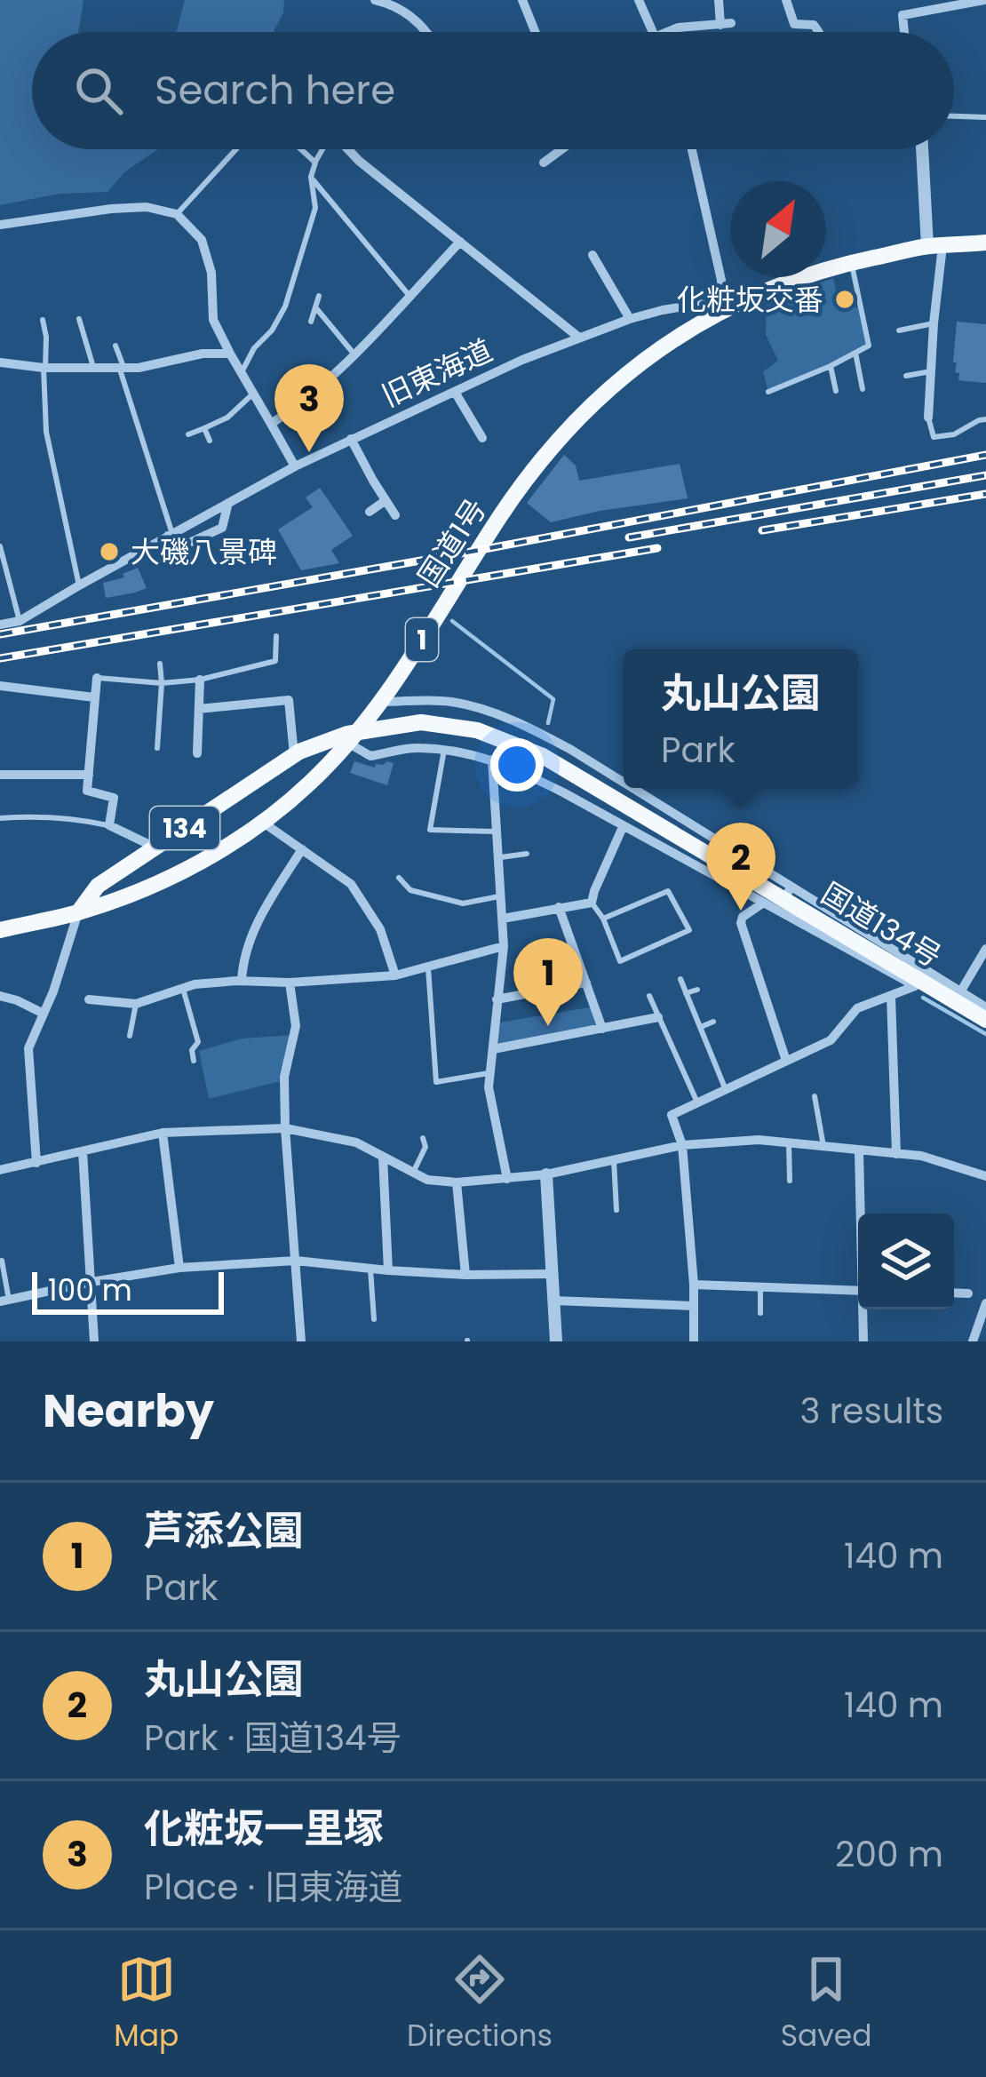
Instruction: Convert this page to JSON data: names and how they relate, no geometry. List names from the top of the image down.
{
  "streets": {
    "highway": [
      "国道1号",
      "1",
      "134",
      "国道134号"
    ],
    "street": ["旧東海道"]
  },
  "crossings": [
    ["旧東海道", "国道1号"],
    ["国道1号", "国道134号"]
  ],
  "places": ["化粧坂交番", "大磯八景碑"],
  "scale_bar": "100 m",
  "north": "top right",
  "page": {
    "search": "Search here",
    "pins": ["3", "2", "1"],
    "popup": ["丸山公園", "Park"],
    "scale": "100 m",
    "heading": ["Nearby", "3 results"],
    "list": [
      {
        "mark": "1",
        "name": "芦添公園",
        "note": "Park",
        "value": "140 m"
      },
      {
        "mark": "2",
        "name": "丸山公園",
        "note": "Park · 国道134号",
        "value": "140 m"
      },
      {
        "mark": "3",
        "name": "化粧坂一里塚",
        "note": "Place · 旧東海道",
        "value": "200 m"
      }
    ],
    "nav": ["Map", "Directions", "Saved"]
  }
}
